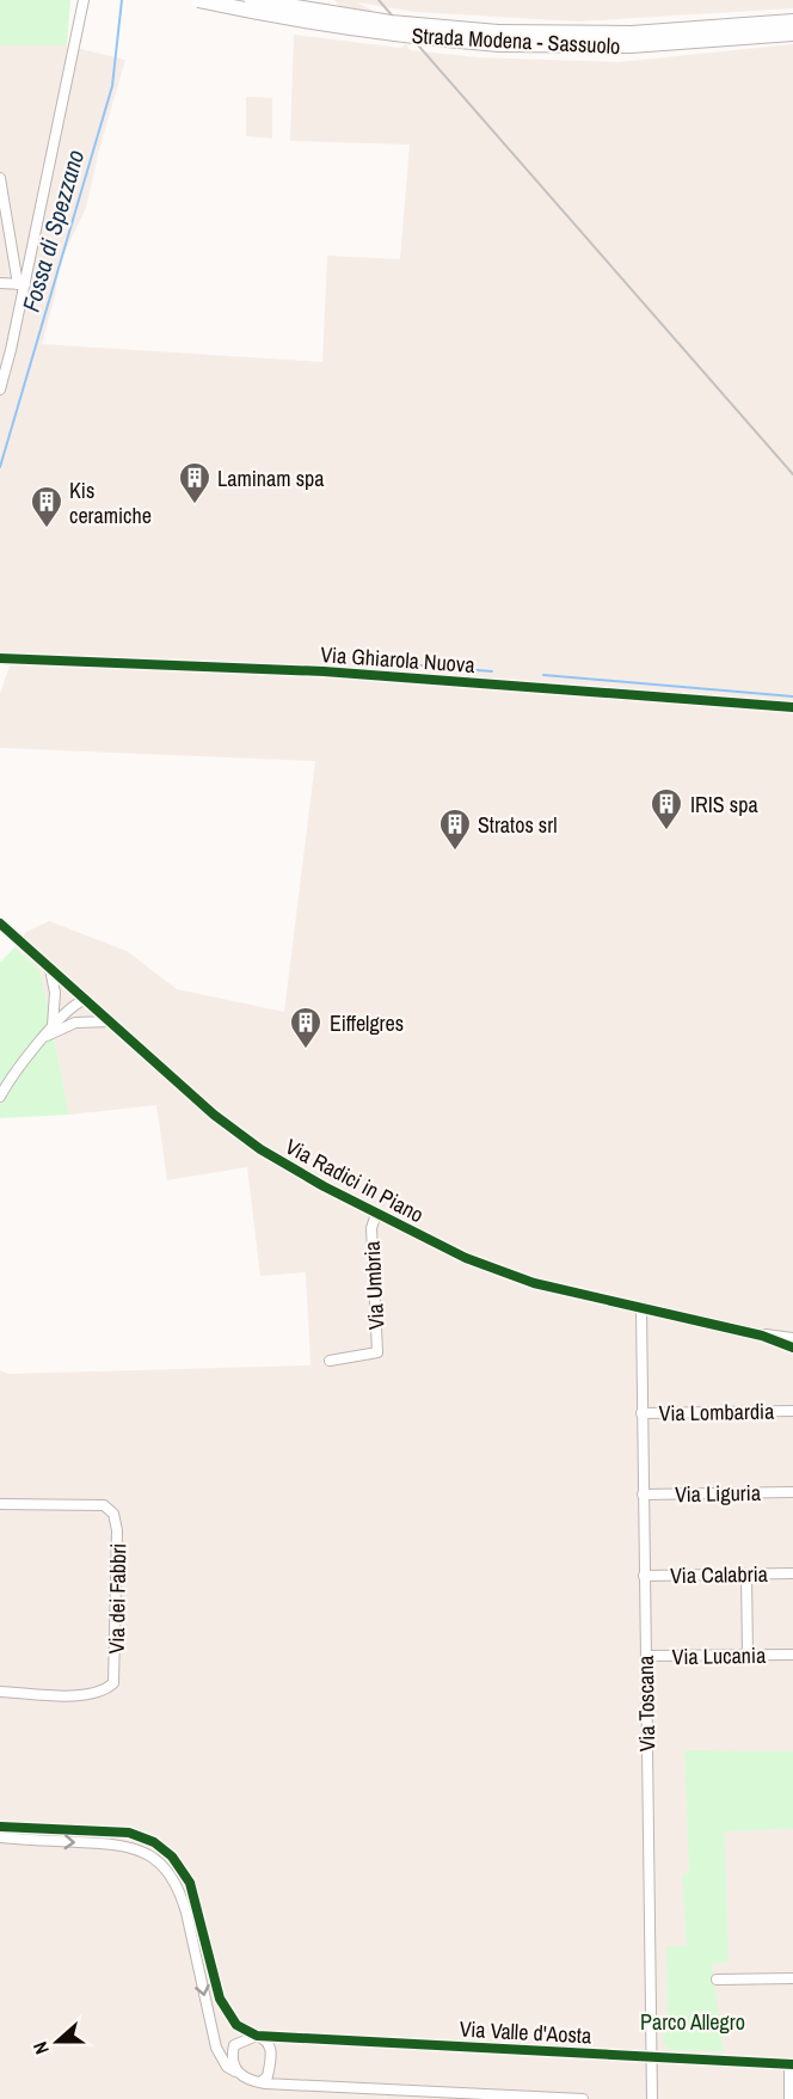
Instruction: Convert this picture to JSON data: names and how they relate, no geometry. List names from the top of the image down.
{
  "streets": {
    "highway": ["Strada Modena - Sassuolo"],
    "street": [
      "Via Ghiarola Nuova",
      "Via Radici in Piano",
      "Via Umbria",
      "Via Lombardia",
      "Via Liguria",
      "Via Calabria",
      "Via dei Fabbri",
      "Via Lucania",
      "Via Toscana",
      "Via Valle d'Aosta"
    ]
  },
  "crossings": [
    ["Via Radici in Piano", "Via Umbria"],
    ["Via Radici in Piano", "Via Toscana"],
    ["Via Lombardia", "Via Toscana"],
    ["Via Liguria", "Via Toscana"],
    ["Via Calabria", "Via Toscana"],
    ["Via Lucania", "Via Toscana"],
    ["Via Toscana", "Via Valle d'Aosta"]
  ],
  "water": ["Fossa di Spezzano"],
  "parks": ["Parco Allegro"],
  "places": {
    "building": [
      "Laminam spa",
      "Kis ceramiche",
      "IRIS spa",
      "Stratos srl",
      "Eiffelgres"
    ]
  },
  "north": "left"
}
